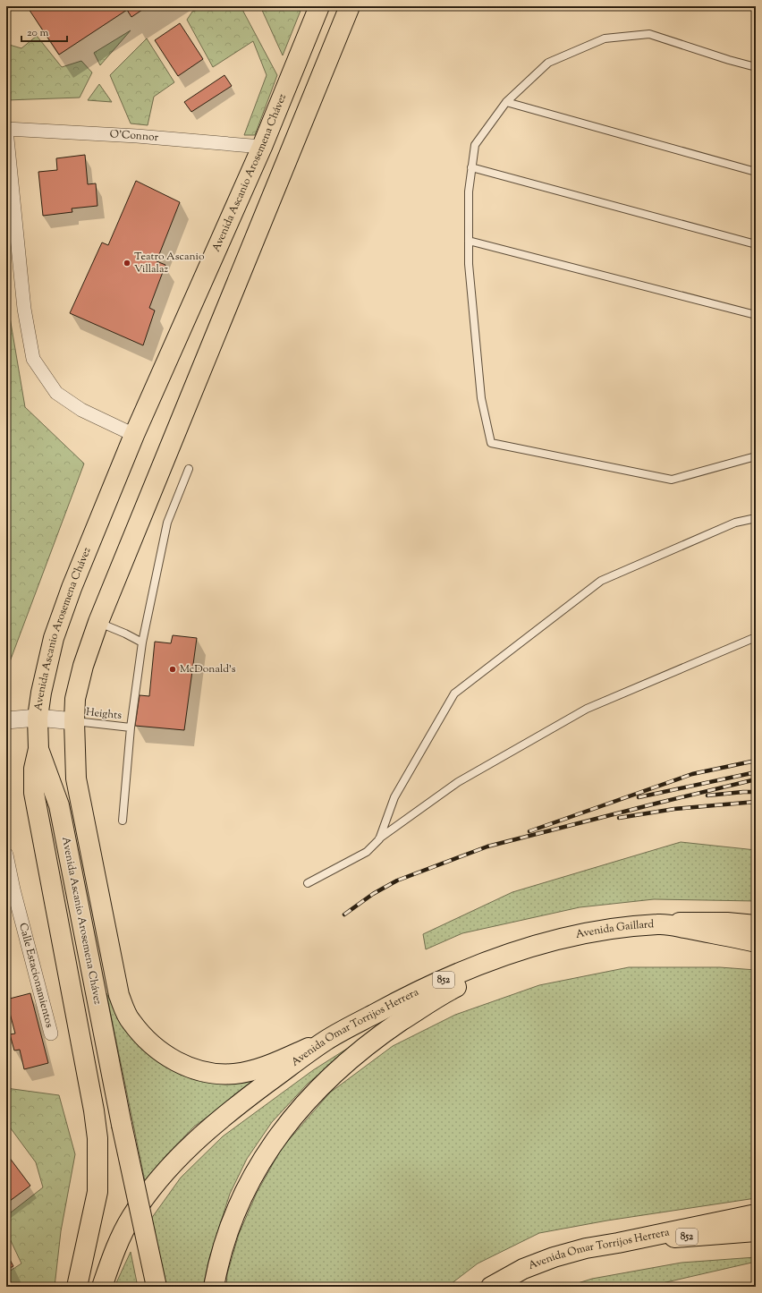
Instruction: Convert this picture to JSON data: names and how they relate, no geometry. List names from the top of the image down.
{
  "streets": {
    "main road": [
      "Avenida Ascanio Arosemena Chávez",
      "Avenida Gaillard",
      "852",
      "Avenida Omar Torrijos Herrera"
    ],
    "street": ["O'Connor", "Calle Estacionamientos"],
    "lane": ["Heights"]
  },
  "crossings": [
    ["O'Connor", "Avenida Ascanio Arosemena Chávez"],
    ["Avenida Ascanio Arosemena Chávez", "Heights"],
    ["Avenida Ascanio Arosemena Chávez", "Avenida Omar Torrijos Herrera"],
    ["Avenida Gaillard", "852"],
    ["Avenida Gaillard", "Avenida Omar Torrijos Herrera"]
  ],
  "places": ["Teatro Ascanio Villalaz", "McDonald's"],
  "scale_bar": "20 m"
}
